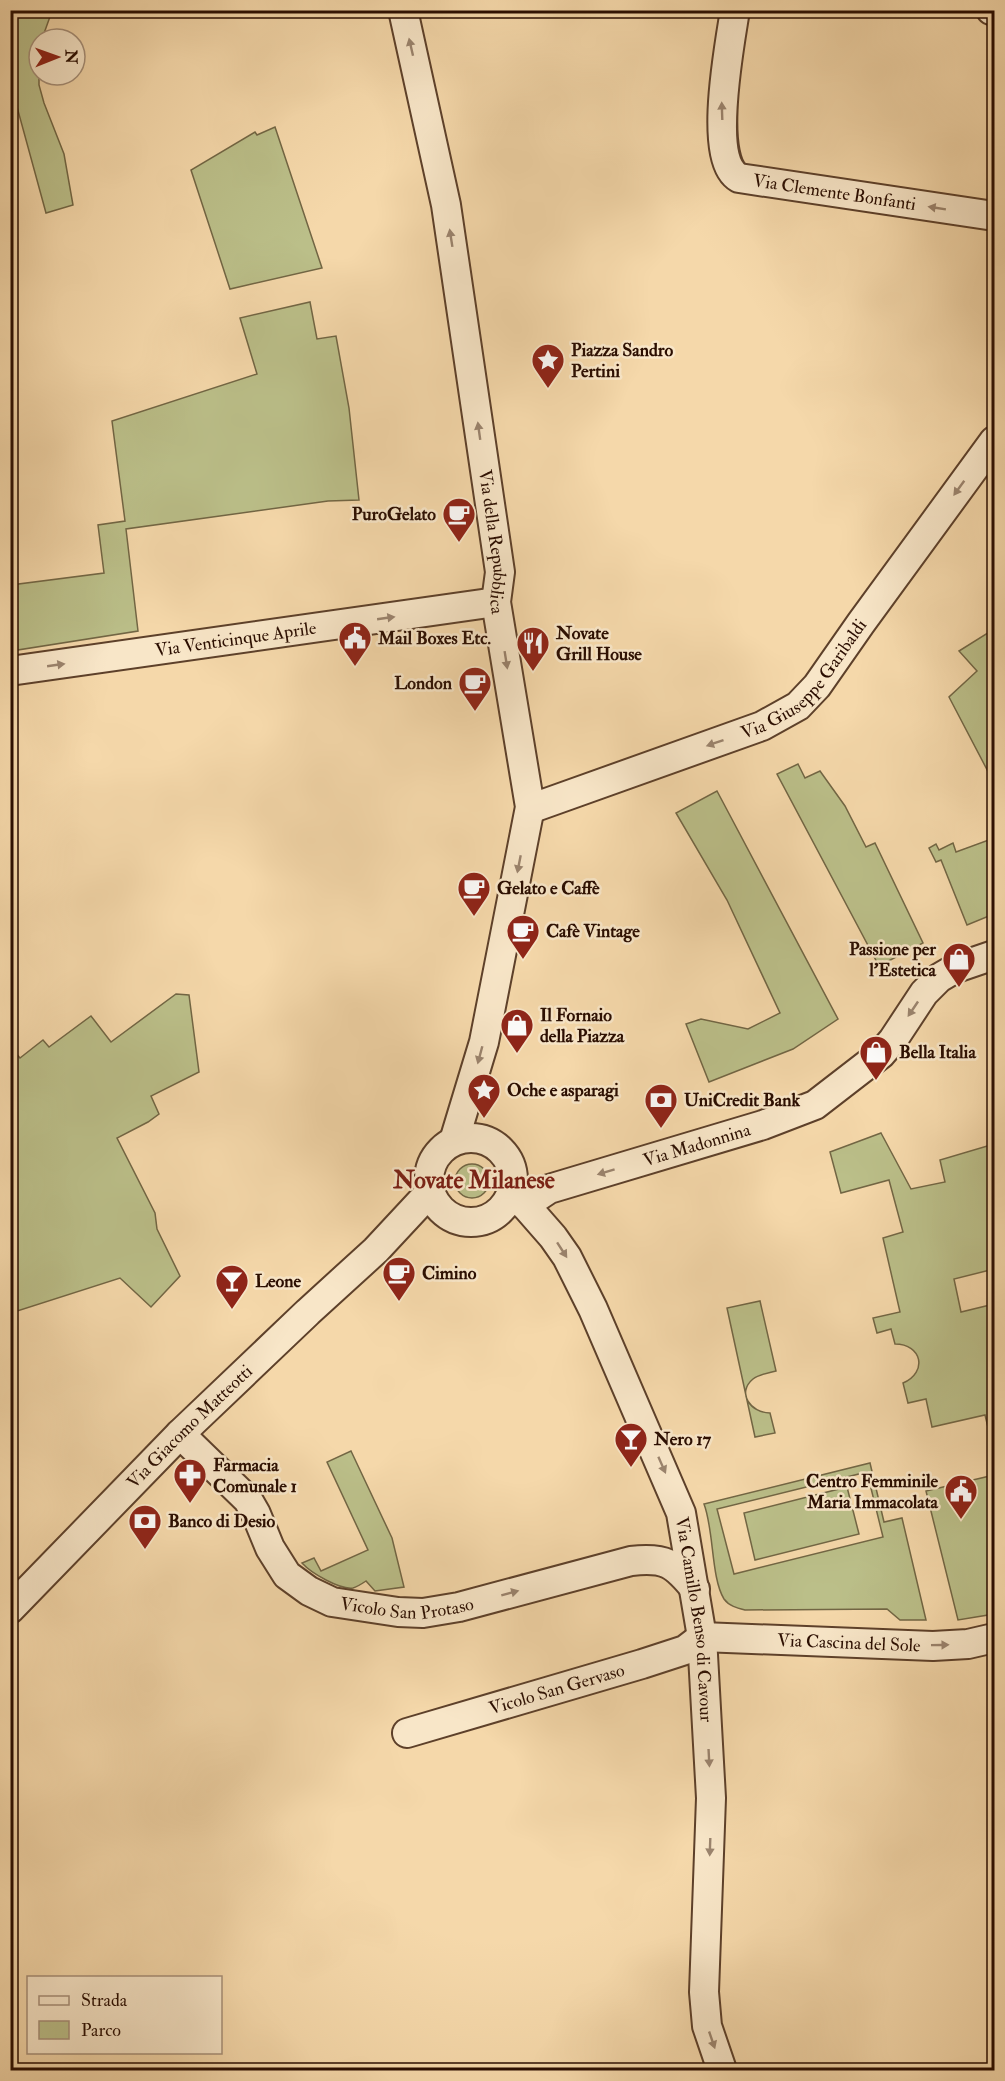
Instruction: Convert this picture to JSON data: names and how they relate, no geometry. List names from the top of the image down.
{
  "streets": {
    "street": [
      "Via Clemente Bonfanti",
      "Via della Repubblica",
      "Via Venticinque Aprile",
      "Via Giuseppe Garibaldi",
      "Via Madonnina",
      "Via Giacomo Matteotti",
      "Vicolo San Protaso",
      "Via Camillo Benso di Cavour",
      "Via Cascina del Sole",
      "Vicolo San Gervaso"
    ]
  },
  "crossings": [
    ["Via della Repubblica", "Via Venticinque Aprile"],
    ["Via della Repubblica", "Via Giuseppe Garibaldi"],
    ["Via della Repubblica", "Via Madonnina"],
    ["Via della Repubblica", "Via Giacomo Matteotti"],
    ["Via della Repubblica", "Via Camillo Benso di Cavour"],
    ["Via Madonnina", "Via Giacomo Matteotti"],
    ["Via Madonnina", "Via Camillo Benso di Cavour"],
    ["Via Giacomo Matteotti", "Vicolo San Protaso"],
    ["Via Giacomo Matteotti", "Via Camillo Benso di Cavour"],
    ["Vicolo San Protaso", "Via Camillo Benso di Cavour"],
    ["Via Camillo Benso di Cavour", "Via Cascina del Sole"],
    ["Via Camillo Benso di Cavour", "Vicolo San Gervaso"],
    ["Via Cascina del Sole", "Vicolo San Gervaso"]
  ],
  "one_way": [
    "Via Venticinque Aprile",
    "Via Giuseppe Garibaldi",
    "Via Madonnina",
    "Vicolo San Protaso",
    "Via Camillo Benso di Cavour",
    "Via Cascina del Sole"
  ],
  "districts": ["Novate Milanese"],
  "places": {
    "place": ["Piazza Sandro Pertini", "Oche e asparagi"],
    "cafe": [
      "PuroGelato",
      "London",
      "Gelato e Caffè",
      "Cafè Vintage",
      "Cimino"
    ],
    "public building": ["Mail Boxes Etc.", "Centro Femminile Maria Immacolata"],
    "restaurant": ["Novate Grill House"],
    "shop": ["Passione per l'Estetica", "Il Fornaio della Piazza", "Bella Italia"],
    "bank": ["UniCredit Bank", "Banco di Desio"],
    "bar": ["Leone", "Nero 17"],
    "pharmacy": ["Farmacia Comunale 1"]
  },
  "legend": ["Strada", "Parco"],
  "north": "right"
}
